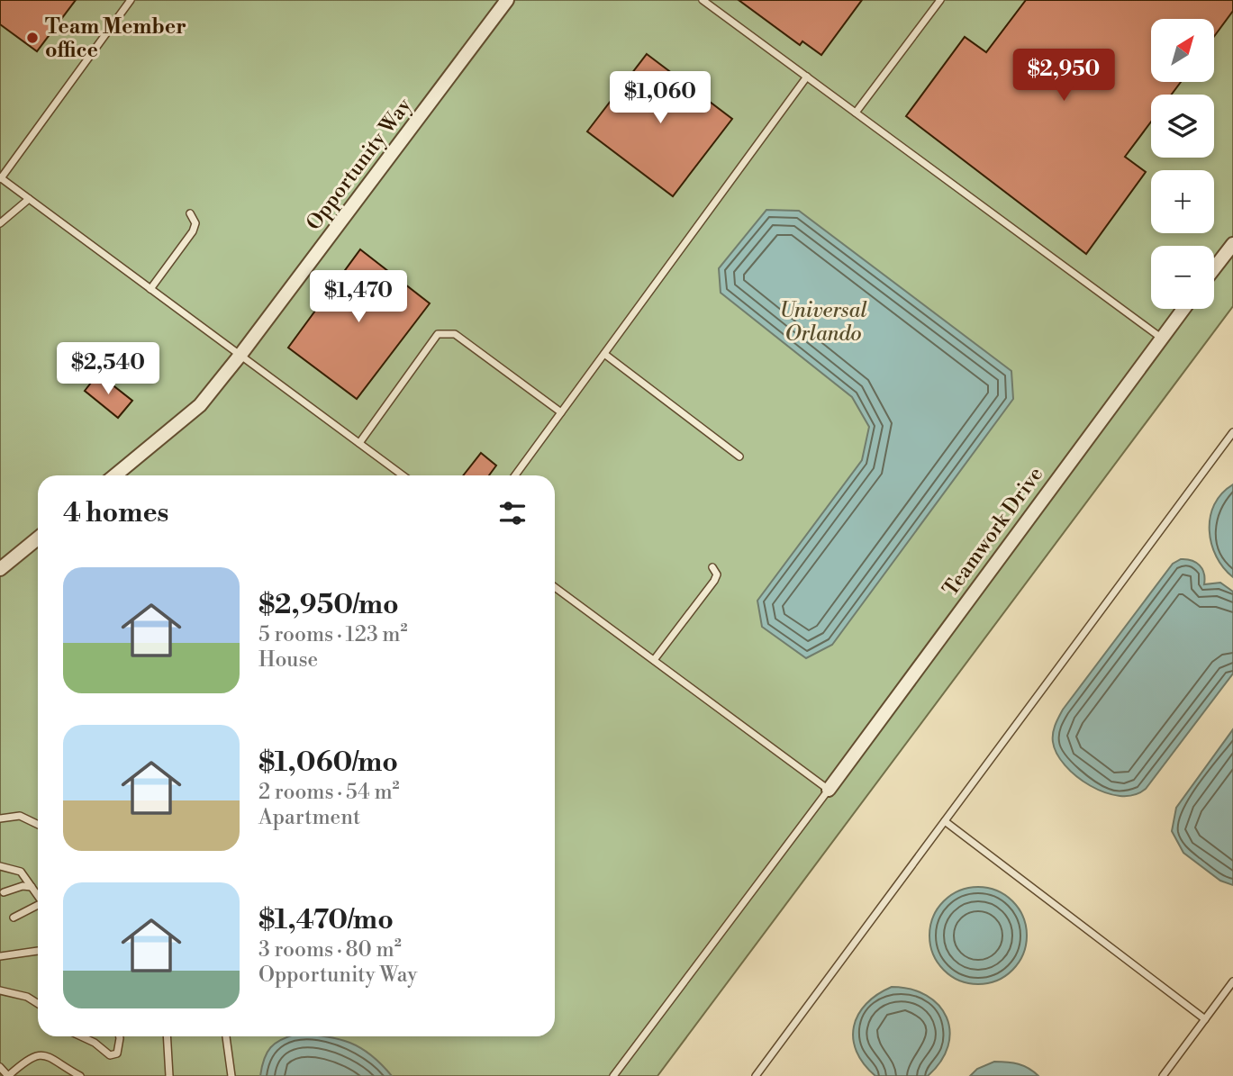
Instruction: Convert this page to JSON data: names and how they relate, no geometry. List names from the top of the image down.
{
  "streets": {
    "street": ["Opportunity Way", "Teamwork Drive"]
  },
  "parks": ["Universal Orlando"],
  "places": ["Team Member office"],
  "north": "top right",
  "page": {
    "map_buttons": ["+", "−"],
    "price": [
      "$2,950",
      "$1,060",
      "$1,470",
      "$2,540"
    ],
    "heading": "4 homes",
    "list": [
      {
        "name": "$2,950/mo",
        "note": "5 rooms · 123 m² · House"
      },
      {
        "name": "$1,060/mo",
        "note": "2 rooms · 54 m² · Apartment"
      },
      {
        "name": "$1,470/mo",
        "note": "3 rooms · 80 m² · Opportunity Way"
      }
    ]
  }
}
